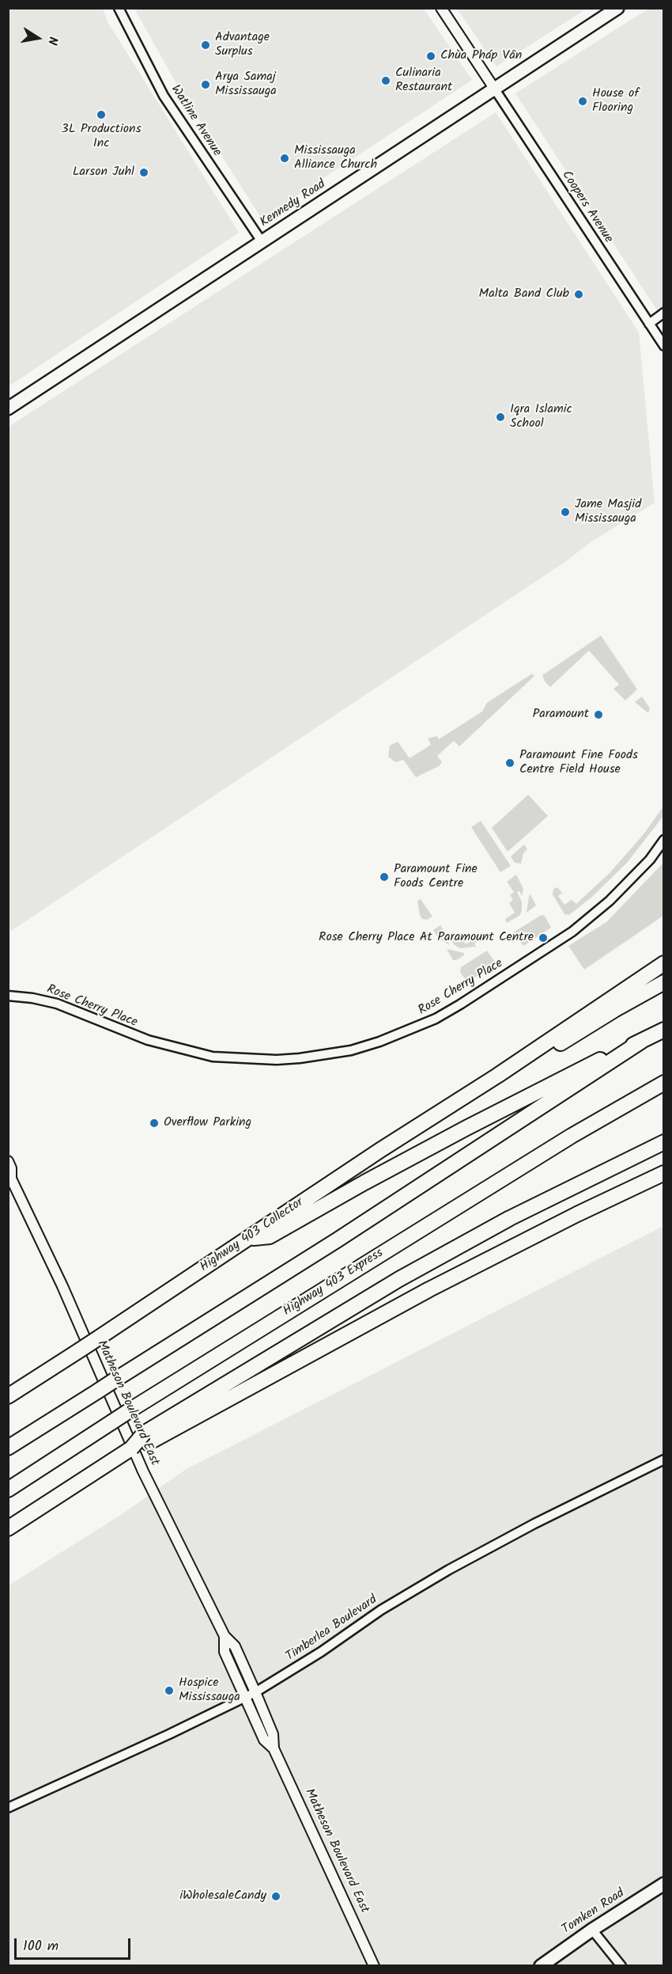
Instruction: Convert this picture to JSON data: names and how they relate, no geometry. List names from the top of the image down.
{
  "streets": {
    "highway": ["Highway 403 Collector", "Highway 403 Express"],
    "main road": ["Kennedy Road", "Tomken Road"],
    "street": [
      "Watline Avenue",
      "Coopers Avenue",
      "Rose Cherry Place",
      "Matheson Boulevard East",
      "Timberlea Boulevard"
    ]
  },
  "crossings": [
    ["Watline Avenue", "Kennedy Road"],
    ["Kennedy Road", "Coopers Avenue"],
    ["Matheson Boulevard East", "Timberlea Boulevard"]
  ],
  "places": [
    "Advantage Surplus",
    "Chùa Pháp Vân",
    "Culinaria Restaurant",
    "Arya Samaj Mississauga",
    "House of Flooring",
    "3L Productions Inc",
    "Mississauga Alliance Church",
    "Larson Juhl",
    "Malta Band Club",
    "Iqra Islamic School",
    "Jame Masjid Mississauga",
    "Paramount",
    "Paramount Fine Foods Centre Field House",
    "Paramount Fine Foods Centre",
    "Rose Cherry Place At Paramount Centre",
    "Overflow Parking",
    "Hospice Mississauga",
    "iWholesaleCandy"
  ],
  "scale_bar": "100 m",
  "north": "right"
}
